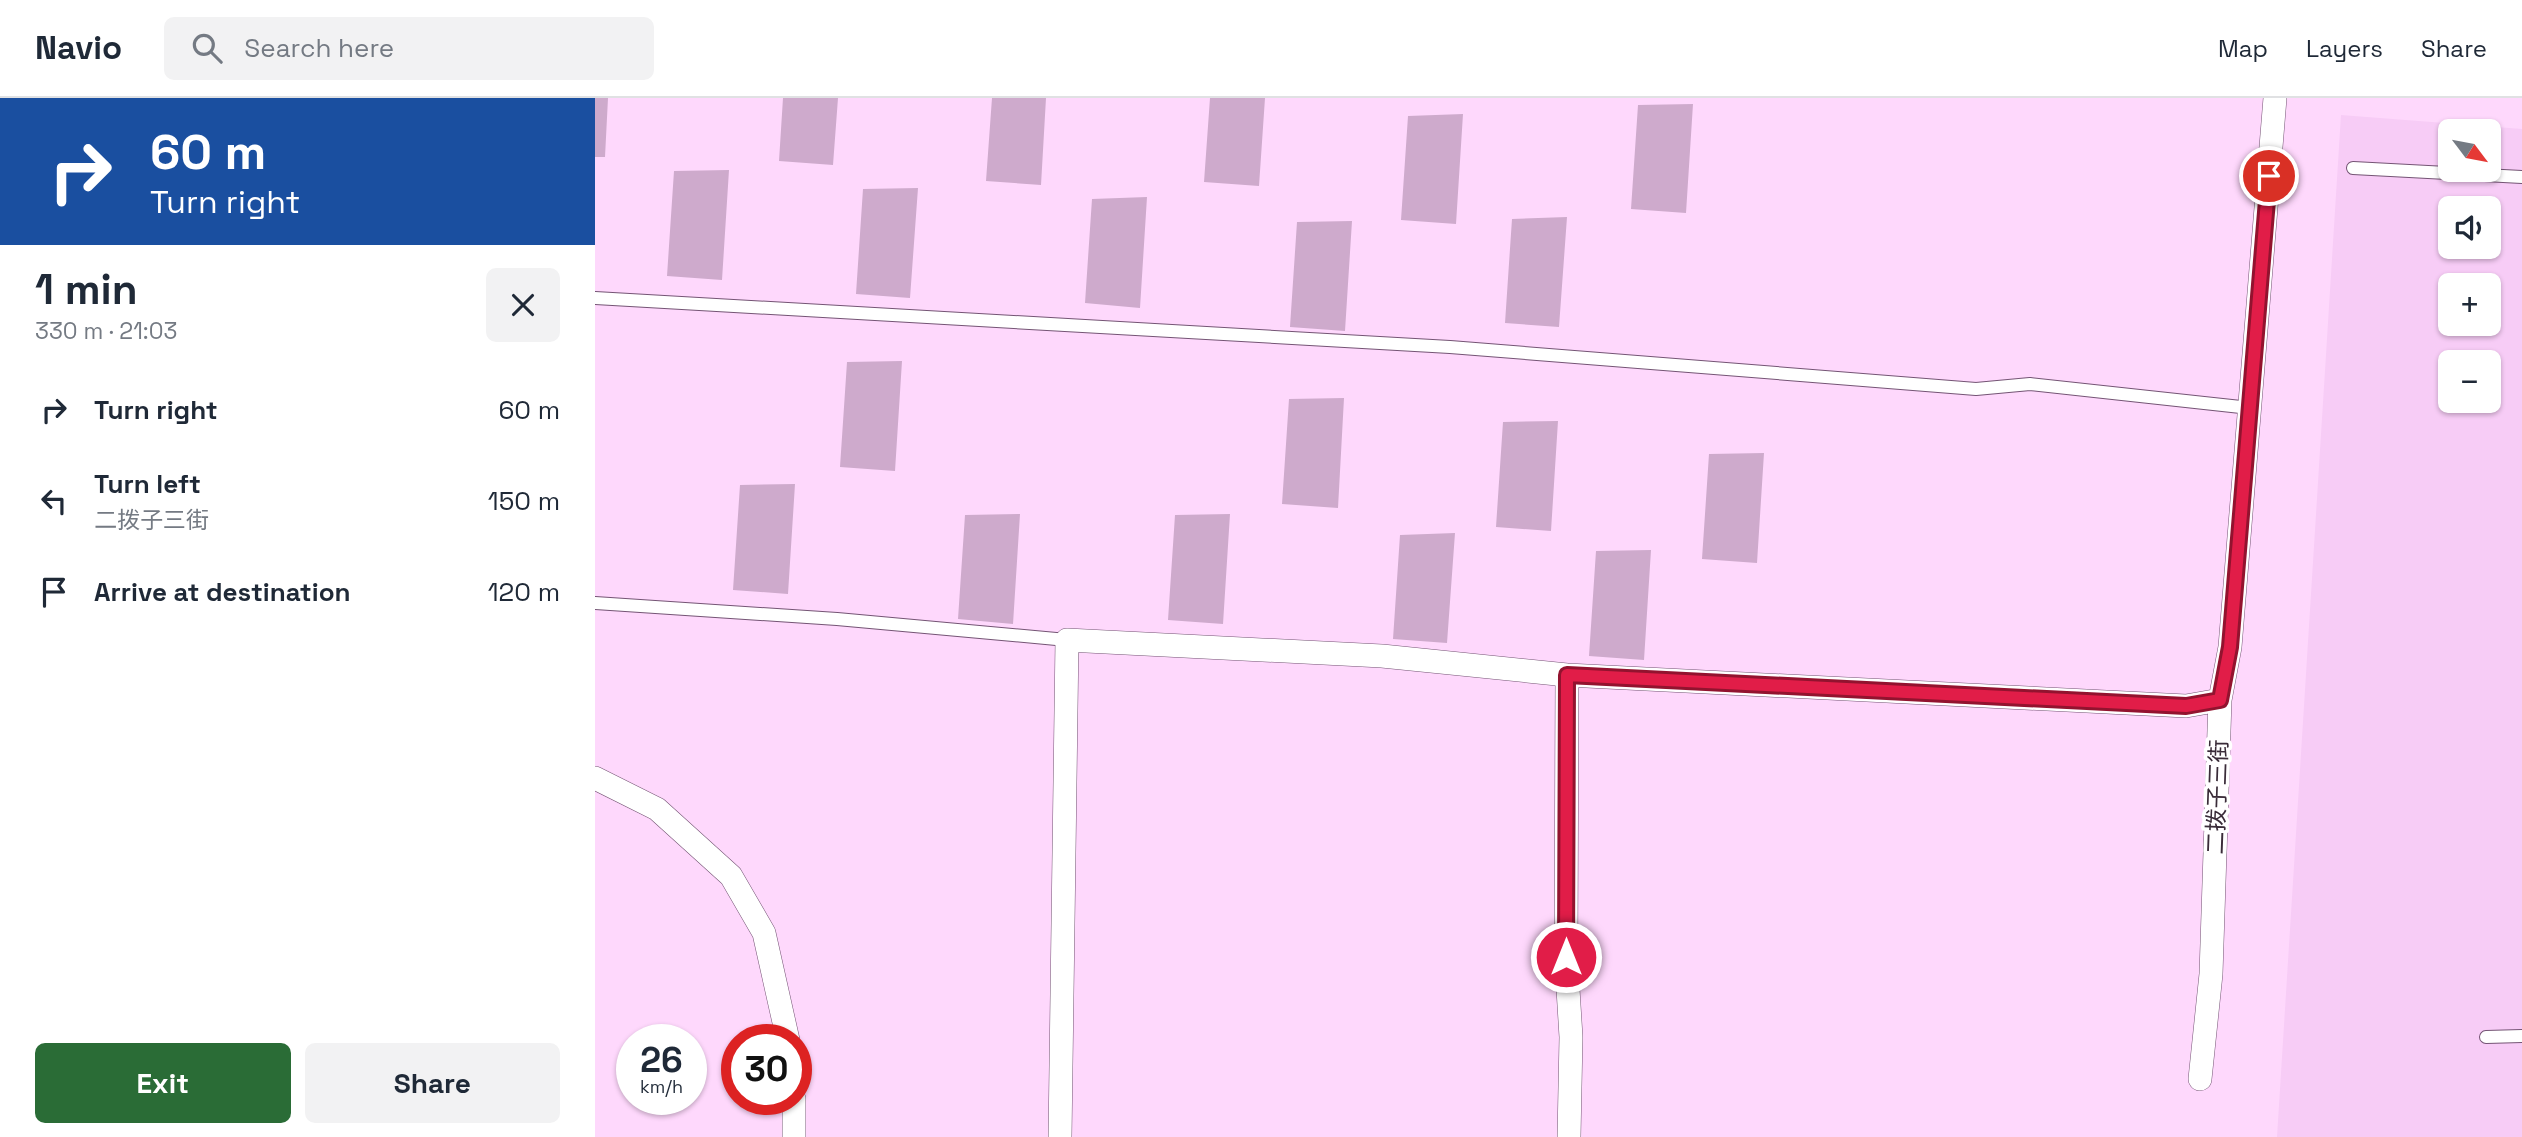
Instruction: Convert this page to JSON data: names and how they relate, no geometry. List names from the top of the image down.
{
  "streets": {
    "street": ["二拨子三街"]
  },
  "north": "bottom right",
  "page": {
    "header": "Navio",
    "search": "Search here",
    "nav": ["Map", "Layers", "Share"],
    "turn": ["60 m", "Turn right"],
    "map_buttons": ["+", "−"],
    "heading": ["1 min", "330 m · 21:03"],
    "list": [
      {
        "name": "Turn right",
        "value": "60 m"
      },
      {
        "name": "Turn left",
        "note": "二拨子三街",
        "value": "150 m"
      },
      {
        "name": "Arrive at destination",
        "value": "120 m"
      }
    ],
    "speed": "26 km/h",
    "limit": "30",
    "buttons": ["Exit", "Share"]
  }
}
